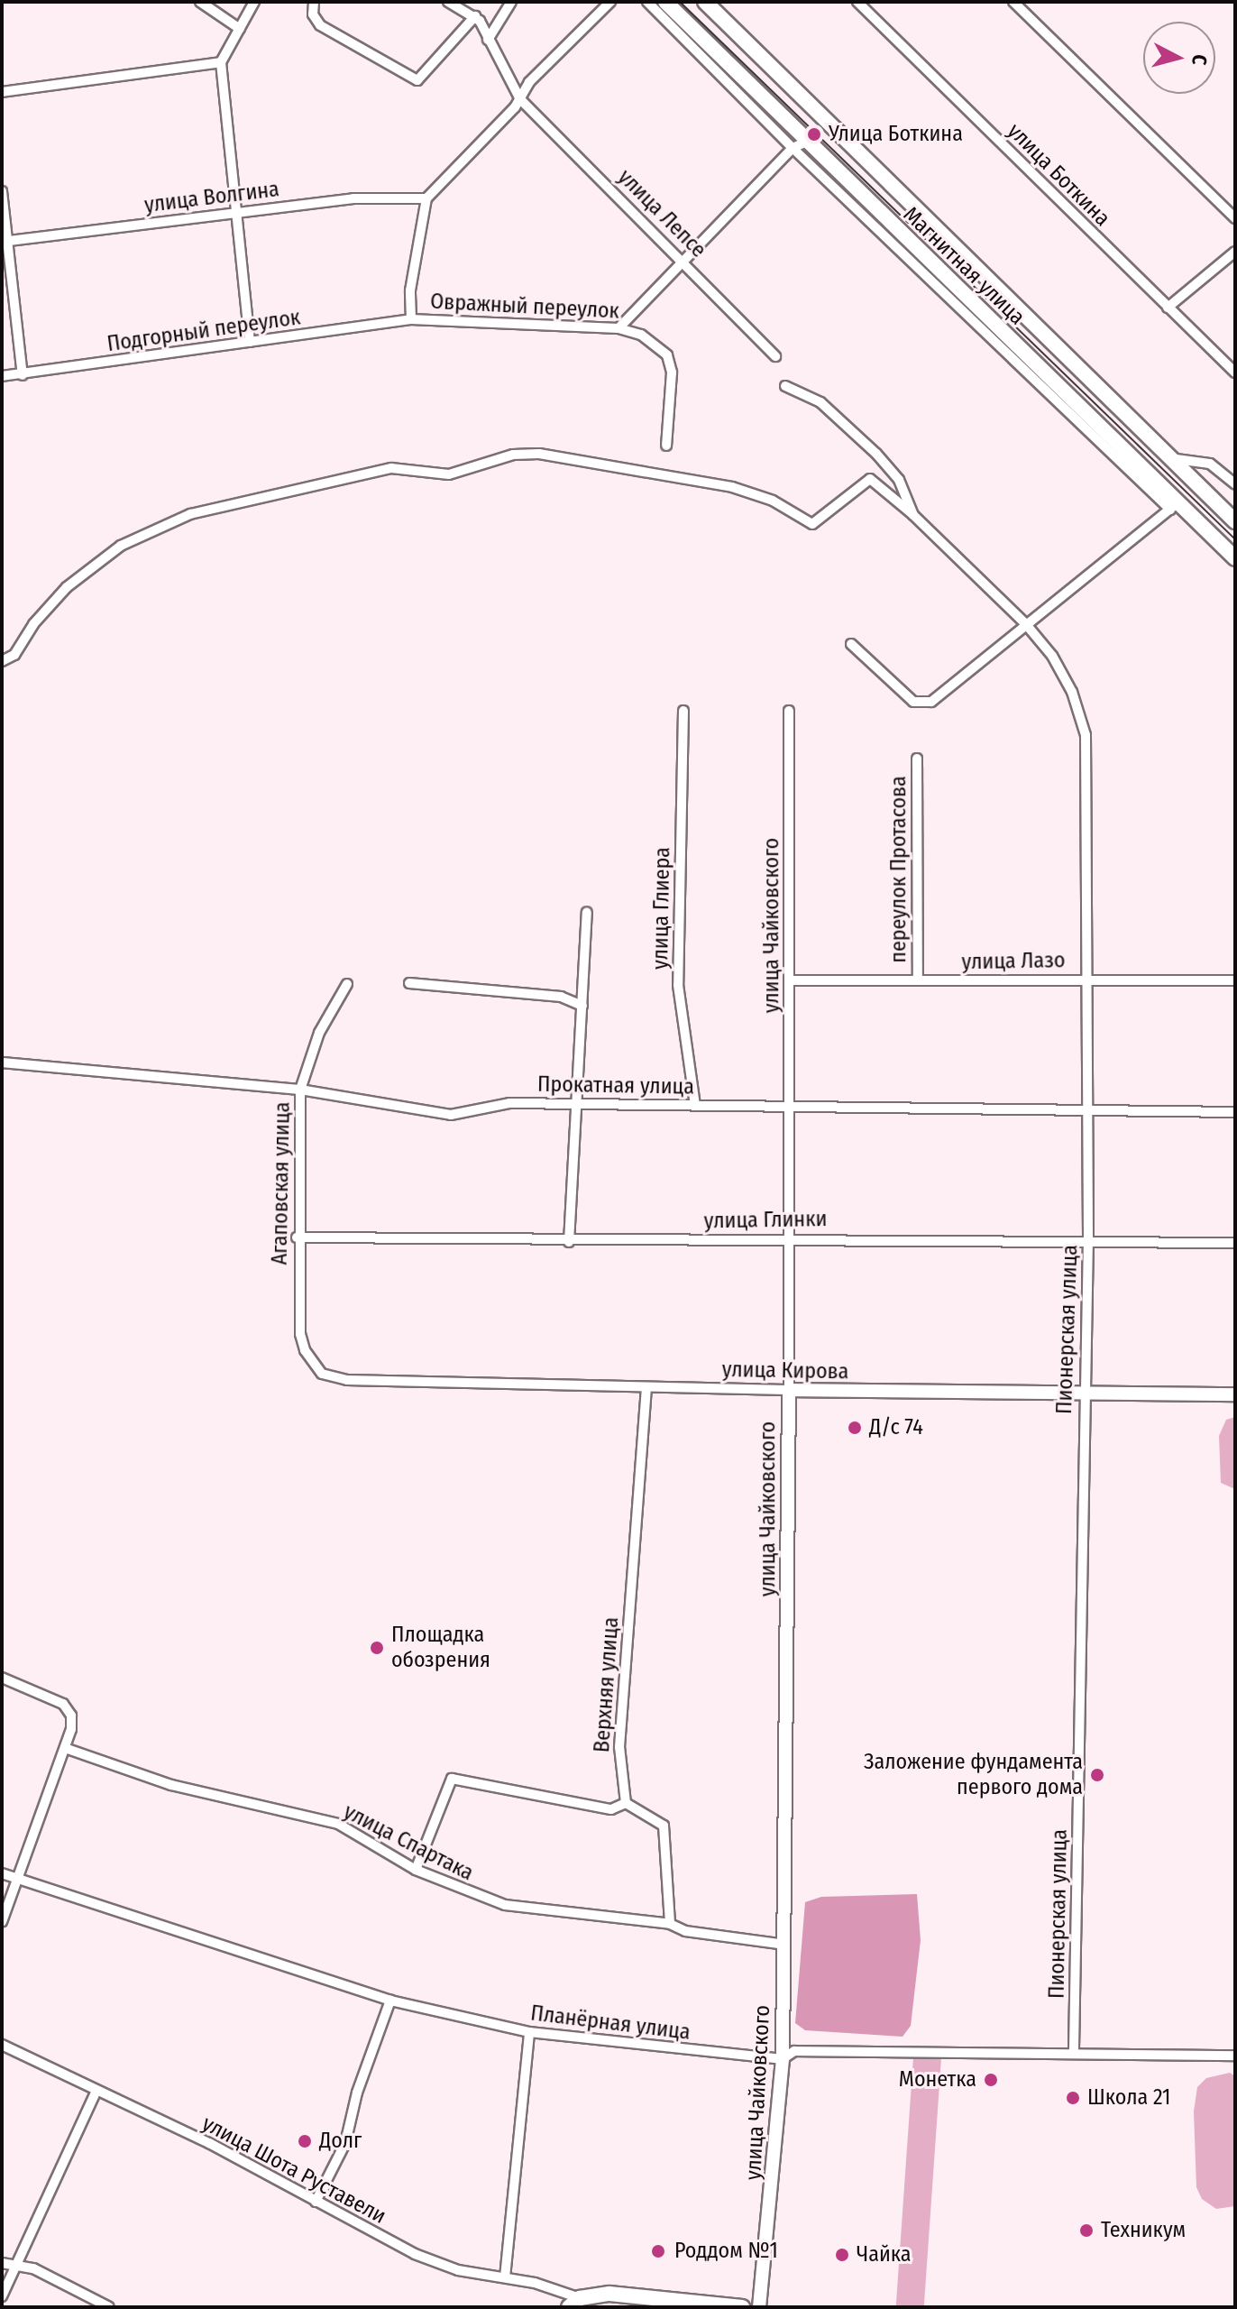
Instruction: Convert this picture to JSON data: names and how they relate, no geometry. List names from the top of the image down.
{
  "streets": {
    "main road": ["Магнитная улица", "улица Чайковского", "улица Кирова"],
    "street": [
      "улица Боткина",
      "улица Волгина",
      "улица Лепсе",
      "Овражный переулок",
      "Подгорный переулок",
      "переулок Протасова",
      "улица Глиера",
      "улица Лазо",
      "Прокатная улица",
      "Агаповская улица",
      "улица Глинки",
      "Пионерская улица",
      "Верхняя улица",
      "улица Спартака",
      "Планёрная улица",
      "улица Шота Руставели"
    ]
  },
  "crossings": [
    ["Овражный переулок", "Подгорный переулок"],
    ["переулок Протасова", "улица Лазо"],
    ["улица Глиера", "Прокатная улица"],
    ["улица Чайковского", "улица Лазо"],
    ["улица Чайковского", "Прокатная улица"],
    ["улица Чайковского", "улица Глинки"],
    ["улица Чайковского", "улица Кирова"],
    ["улица Чайковского", "улица Спартака"],
    ["улица Чайковского", "Планёрная улица"],
    ["улица Лазо", "Пионерская улица"],
    ["Прокатная улица", "Агаповская улица"],
    ["Прокатная улица", "Пионерская улица"],
    ["Агаповская улица", "улица Глинки"],
    ["Агаповская улица", "улица Кирова"],
    ["улица Глинки", "Пионерская улица"],
    ["Пионерская улица", "улица Кирова"],
    ["Пионерская улица", "Планёрная улица"],
    ["улица Кирова", "Верхняя улица"]
  ],
  "places": [
    "Улица Боткина",
    "Д/с 74",
    "Площадка обозрения",
    "Заложение фундамента первого дома",
    "Монетка",
    "Школа 21",
    "Долг",
    "Техникум",
    "Роддом №1",
    "Чайка"
  ],
  "north": "right"
}
